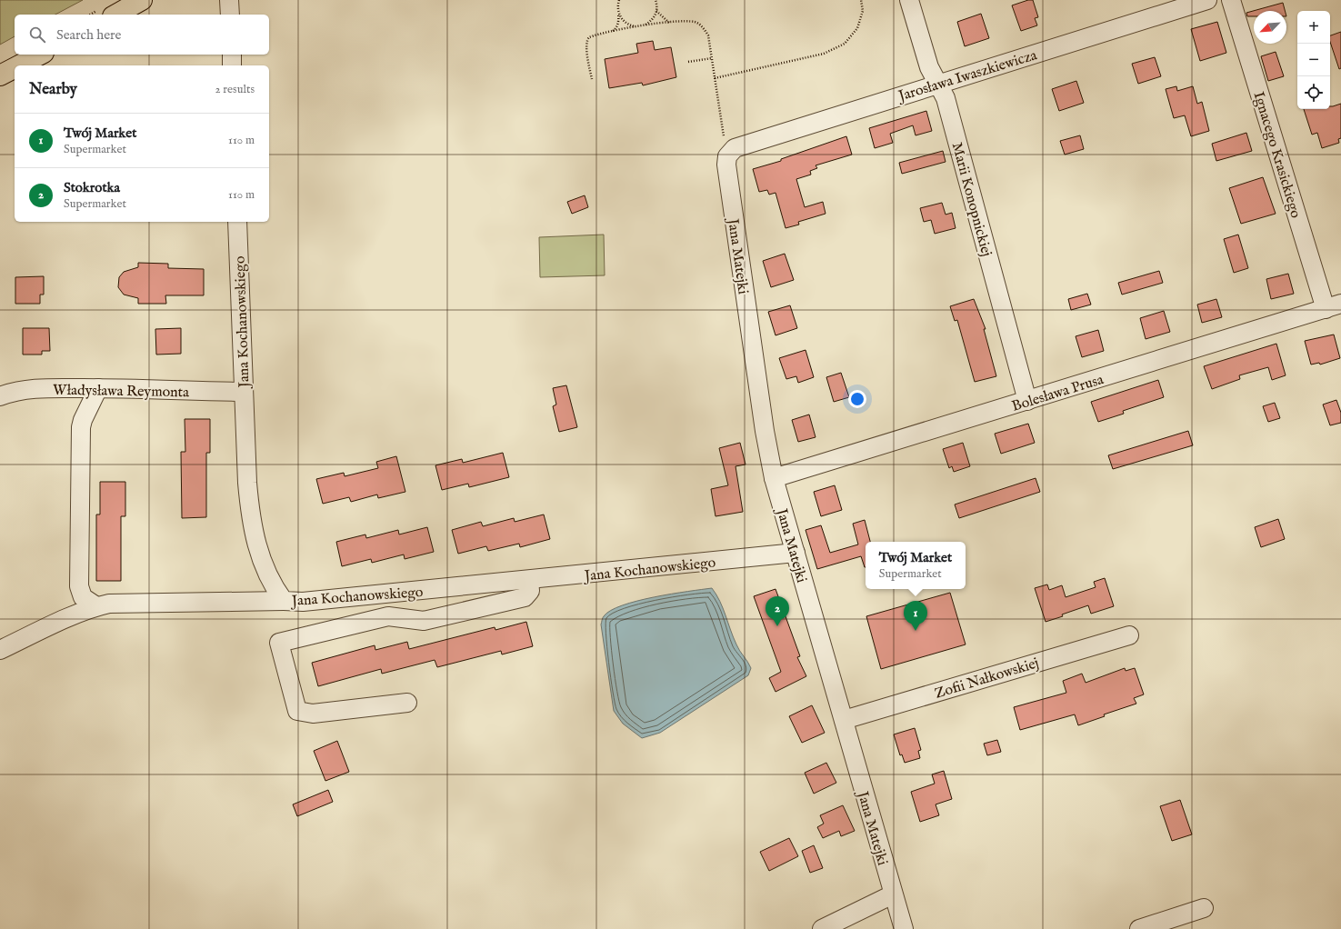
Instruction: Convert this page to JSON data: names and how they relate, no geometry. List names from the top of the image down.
{
  "streets": {
    "street": [
      "Jarosława Iwaszkiewicza",
      "Ignacego Krasickiego",
      "Marii Konopnickiej",
      "Jana Matejki",
      "Jana Kochanowskiego",
      "Władysława Reymonta",
      "Bolesława Prusa",
      "Zofii Nałkowskiej"
    ]
  },
  "crossings": [
    ["Jarosława Iwaszkiewicza", "Marii Konopnickiej"],
    ["Jarosława Iwaszkiewicza", "Jana Matejki"],
    ["Ignacego Krasickiego", "Bolesława Prusa"],
    ["Marii Konopnickiej", "Bolesława Prusa"],
    ["Jana Matejki", "Jana Kochanowskiego"],
    ["Jana Matejki", "Bolesława Prusa"],
    ["Jana Matejki", "Zofii Nałkowskiej"],
    ["Jana Kochanowskiego", "Władysława Reymonta"]
  ],
  "north": "bottom left",
  "page": {
    "map_buttons": ["+", "−"],
    "search": "Search here",
    "heading": ["Nearby", "2 results"],
    "list": [
      {
        "mark": "1",
        "name": "Twój Market",
        "note": "Supermarket",
        "value": "110 m"
      },
      {
        "mark": "2",
        "name": "Stokrotka",
        "note": "Supermarket",
        "value": "110 m"
      }
    ],
    "popup": ["Twój Market", "Supermarket"],
    "pins": ["2", "1"]
  }
}
